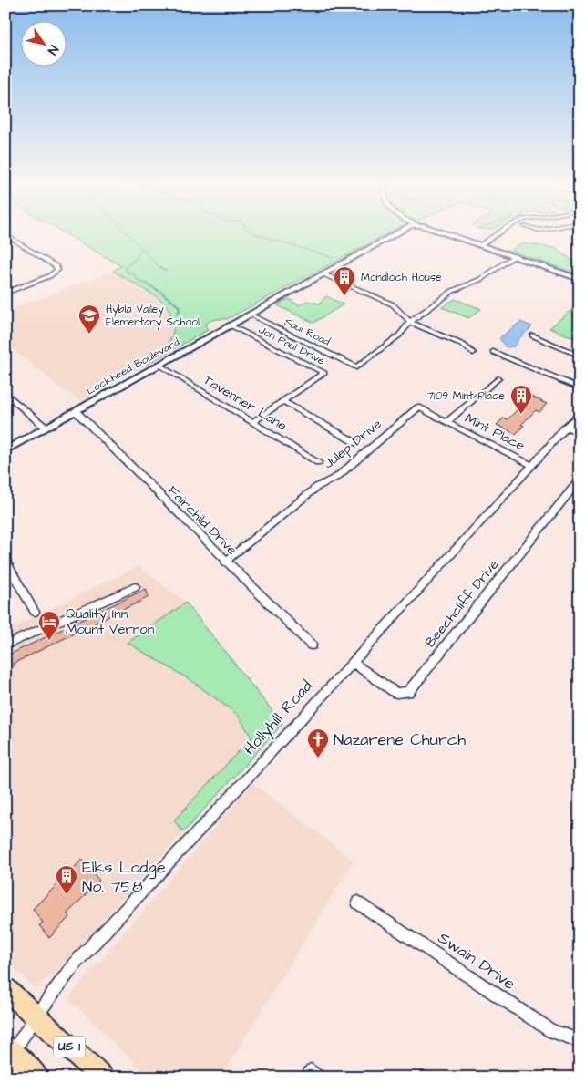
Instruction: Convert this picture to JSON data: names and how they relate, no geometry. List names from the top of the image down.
{
  "streets": {
    "highway": ["US 1"],
    "street": [
      "Saul Road",
      "Jon Paul Drive",
      "Lockheed Boulevard",
      "Tavenner Lane",
      "Mint Place",
      "Julep Drive",
      "Fairchild Drive",
      "Beechcliff Drive",
      "Hollyhill Road",
      "Swain Drive"
    ]
  },
  "crossings": [
    ["Saul Road", "Lockheed Boulevard"],
    ["Jon Paul Drive", "Lockheed Boulevard"],
    ["Jon Paul Drive", "Tavenner Lane"],
    ["Lockheed Boulevard", "Tavenner Lane"],
    ["Lockheed Boulevard", "Fairchild Drive"],
    ["Mint Place", "Julep Drive"],
    ["Mint Place", "Hollyhill Road"],
    ["Julep Drive", "Fairchild Drive"],
    ["Beechcliff Drive", "Hollyhill Road"],
    ["Hollyhill Road", "US 1"]
  ],
  "places": {
    "building": ["Mondloch House", "7109 Mint Place", "Elks Lodge No. 758"],
    "school or university": ["Hybla Valley Elementary School"],
    "hotel": ["Quality Inn Mount Vernon"],
    "church": ["Nazarene Church"]
  },
  "north": "bottom right"
}
